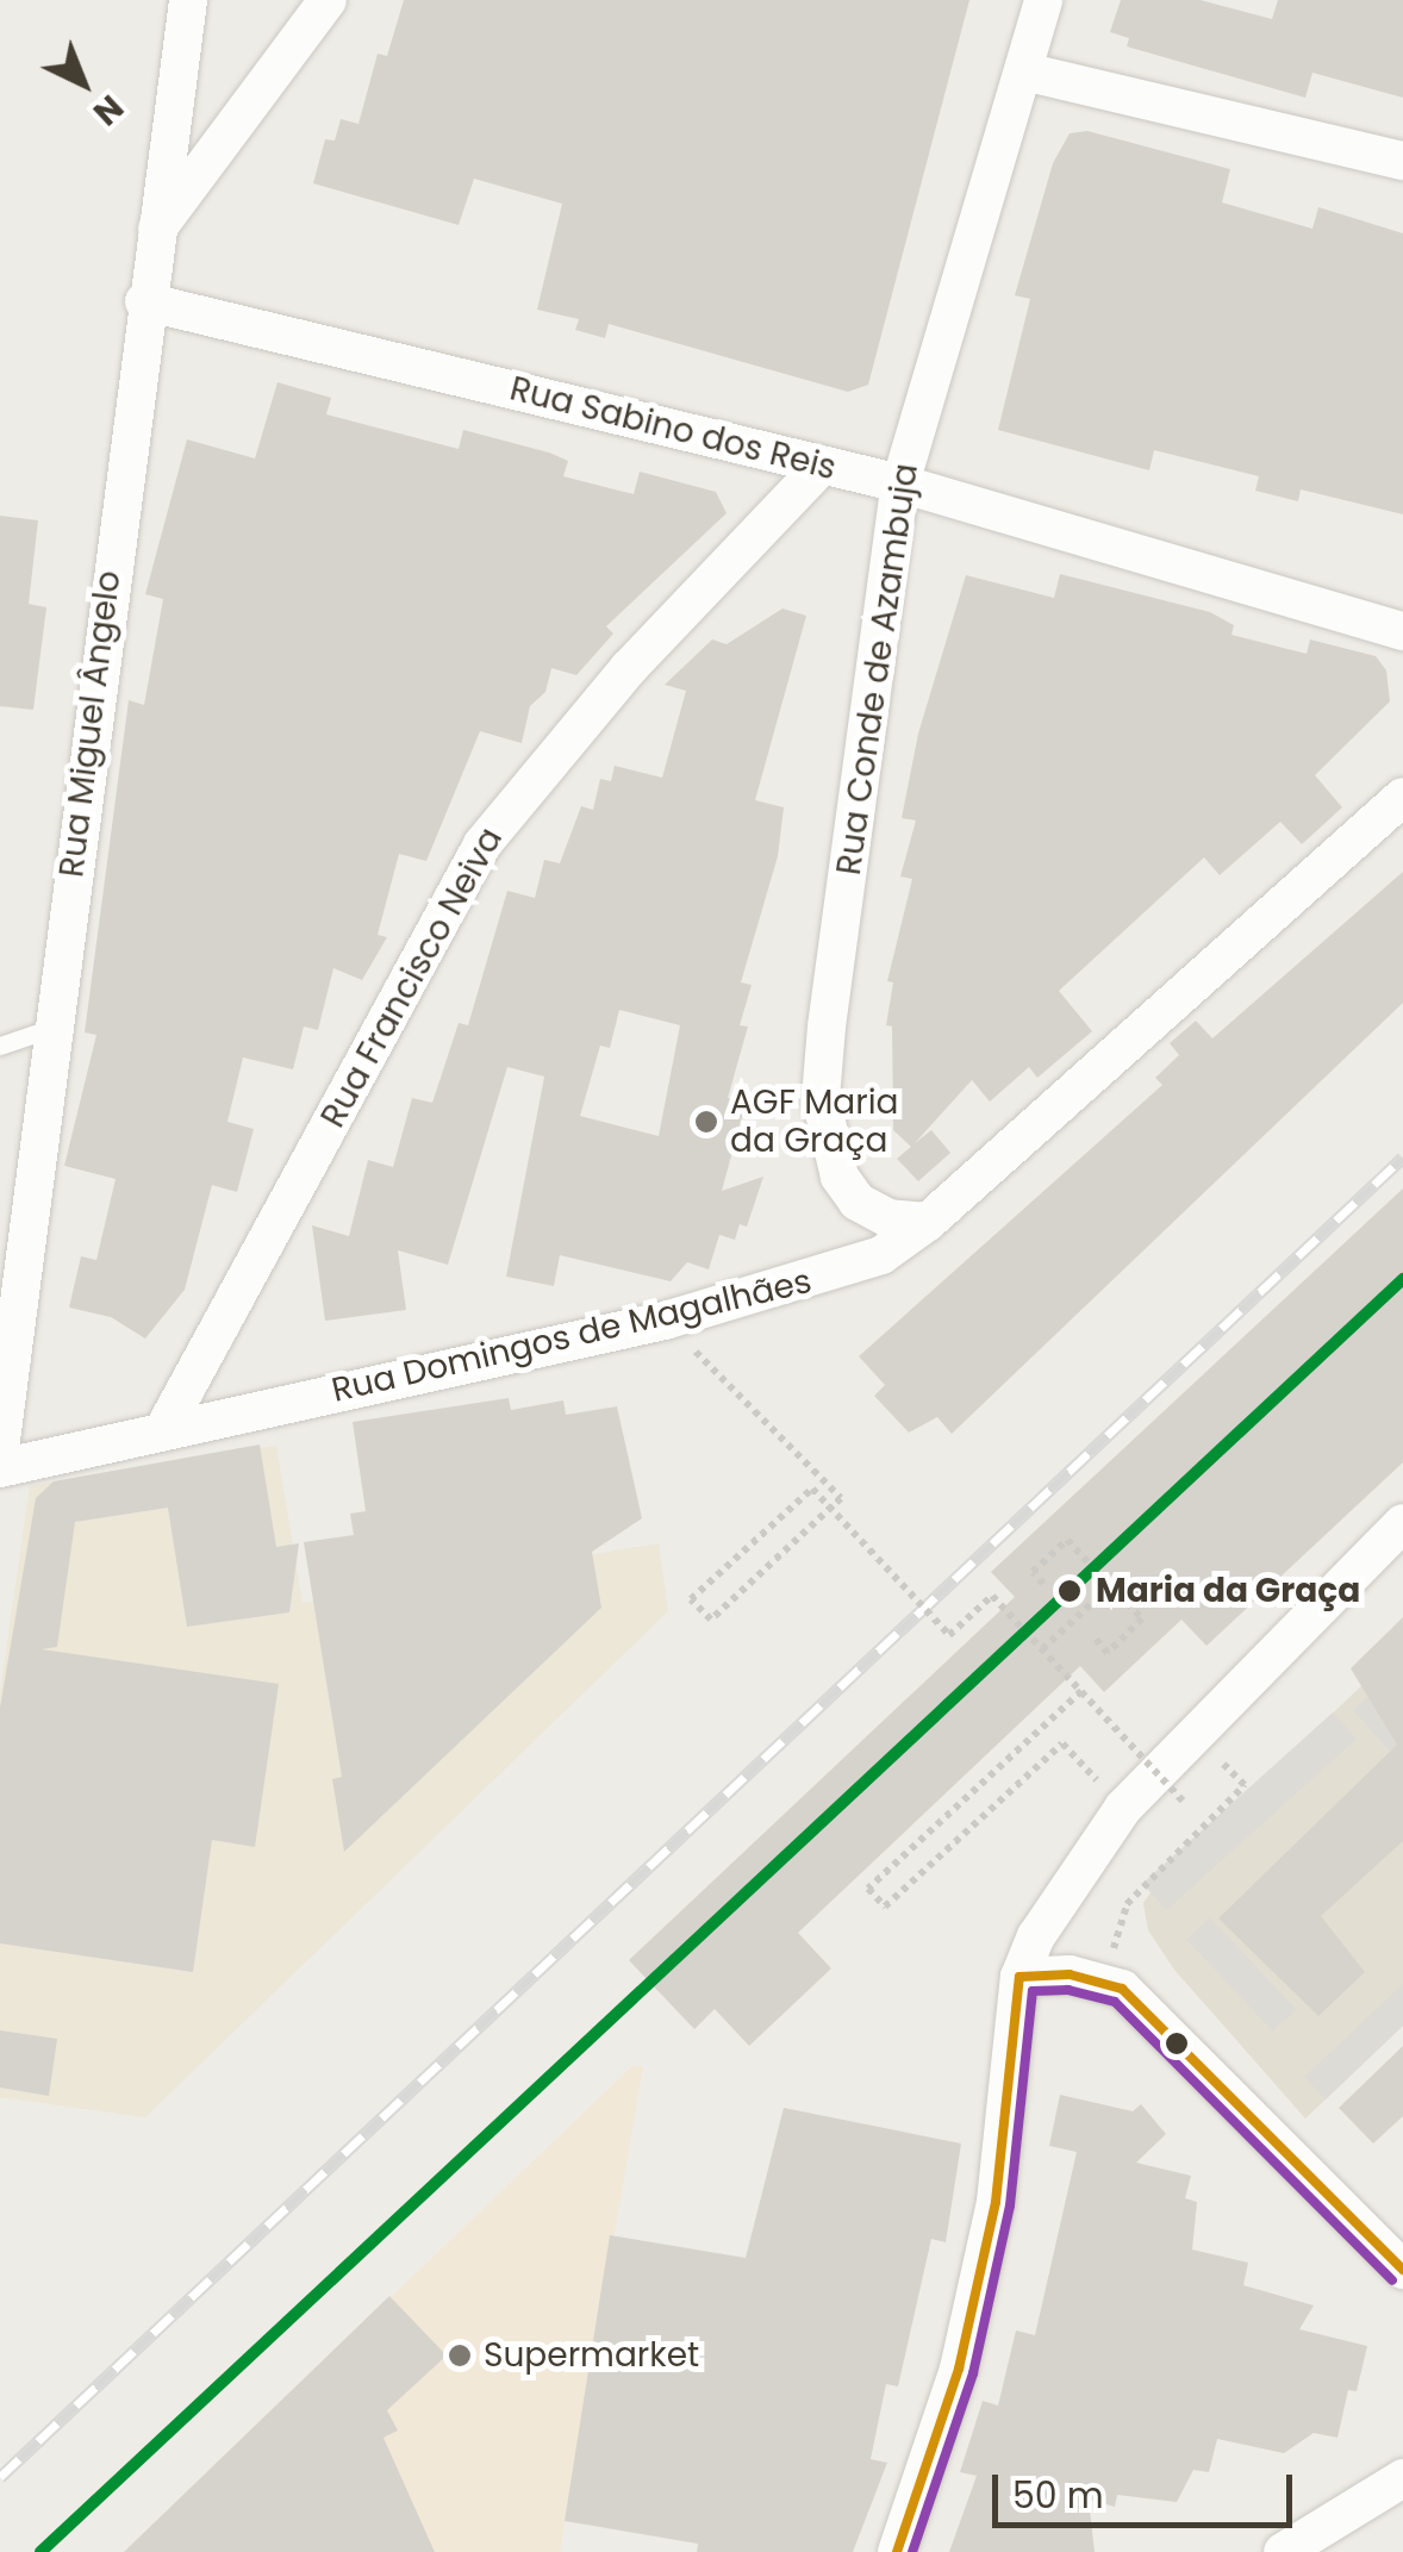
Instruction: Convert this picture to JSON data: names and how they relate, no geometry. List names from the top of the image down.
{
  "streets": {
    "street": [
      "Rua Sabino dos Reis",
      "Rua Conde de Azambuja",
      "Rua Miguel Ângelo",
      "Rua Francisco Neiva",
      "Rua Domingos de Magalhães"
    ]
  },
  "crossings": [
    ["Rua Sabino dos Reis", "Rua Conde de Azambuja"],
    ["Rua Sabino dos Reis", "Rua Miguel Ângelo"],
    ["Rua Sabino dos Reis", "Rua Francisco Neiva"],
    ["Rua Conde de Azambuja", "Rua Domingos de Magalhães"],
    ["Rua Francisco Neiva", "Rua Domingos de Magalhães"]
  ],
  "places": ["AGF Maria da Graça", "Maria da Graça", "Supermarket"],
  "scale_bar": "50 m",
  "north": "bottom right"
}
